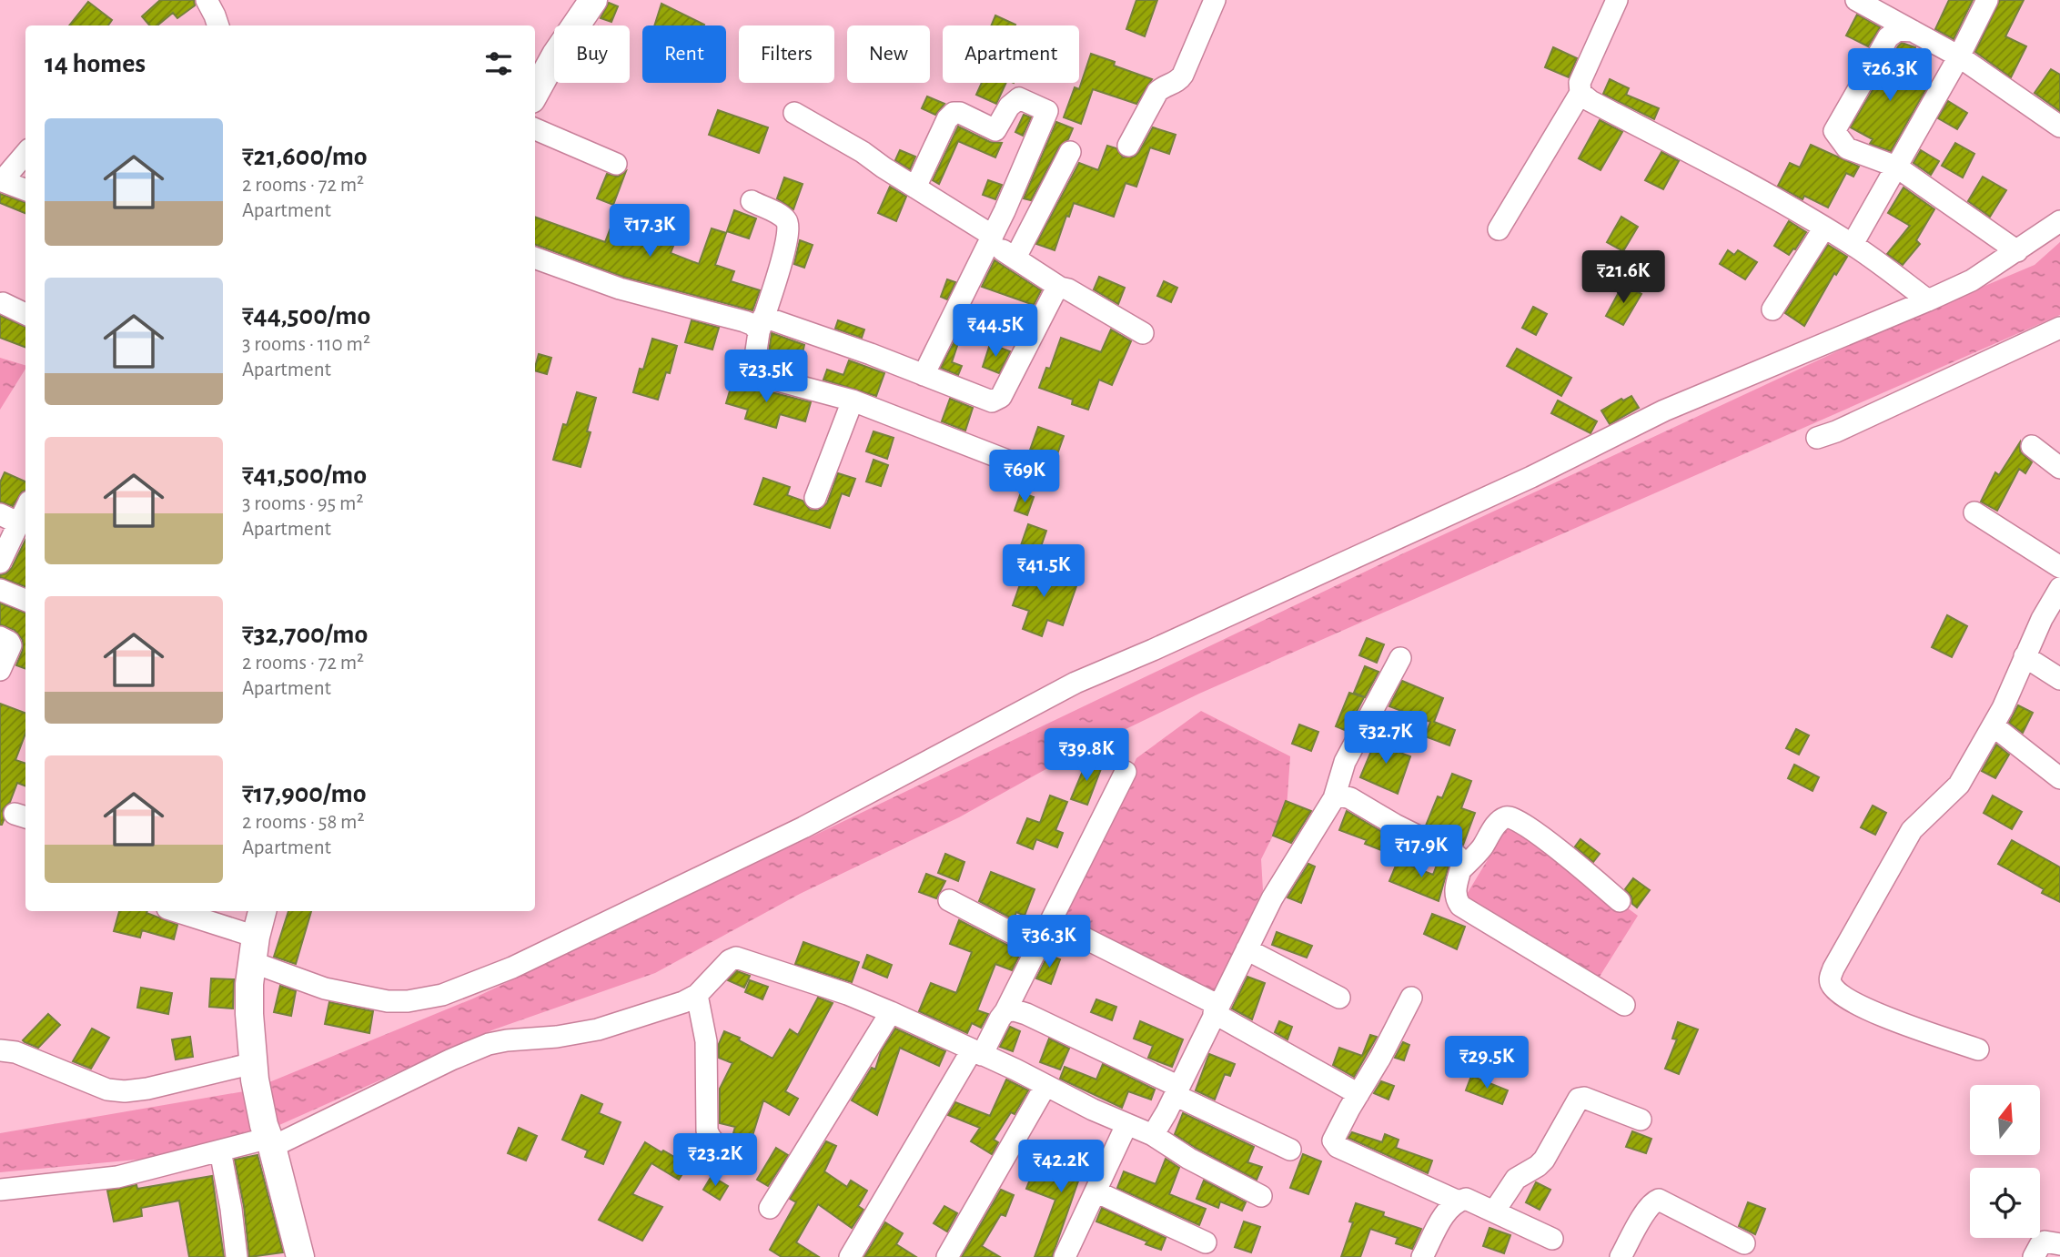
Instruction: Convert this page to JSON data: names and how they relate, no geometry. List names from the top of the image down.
{
  "north": "top",
  "page": {
    "chip": [
      "Buy",
      "Rent",
      "Filters",
      "New",
      "Apartment"
    ],
    "heading": "14 homes",
    "price": [
      "₹26.3K",
      "₹17.3K",
      "₹21.6K",
      "₹44.5K",
      "₹23.5K",
      "₹69K",
      "₹41.5K",
      "₹32.7K",
      "₹39.8K",
      "₹17.9K",
      "₹36.3K",
      "₹29.5K",
      "₹23.2K",
      "₹42.2K"
    ],
    "list": [
      {
        "name": "₹21,600/mo",
        "note": "2 rooms · 72 m² · Apartment"
      },
      {
        "name": "₹44,500/mo",
        "note": "3 rooms · 110 m² · Apartment"
      },
      {
        "name": "₹41,500/mo",
        "note": "3 rooms · 95 m² · Apartment"
      },
      {
        "name": "₹32,700/mo",
        "note": "2 rooms · 72 m² · Apartment"
      },
      {
        "name": "₹17,900/mo",
        "note": "2 rooms · 58 m² · Apartment"
      }
    ]
  }
}
